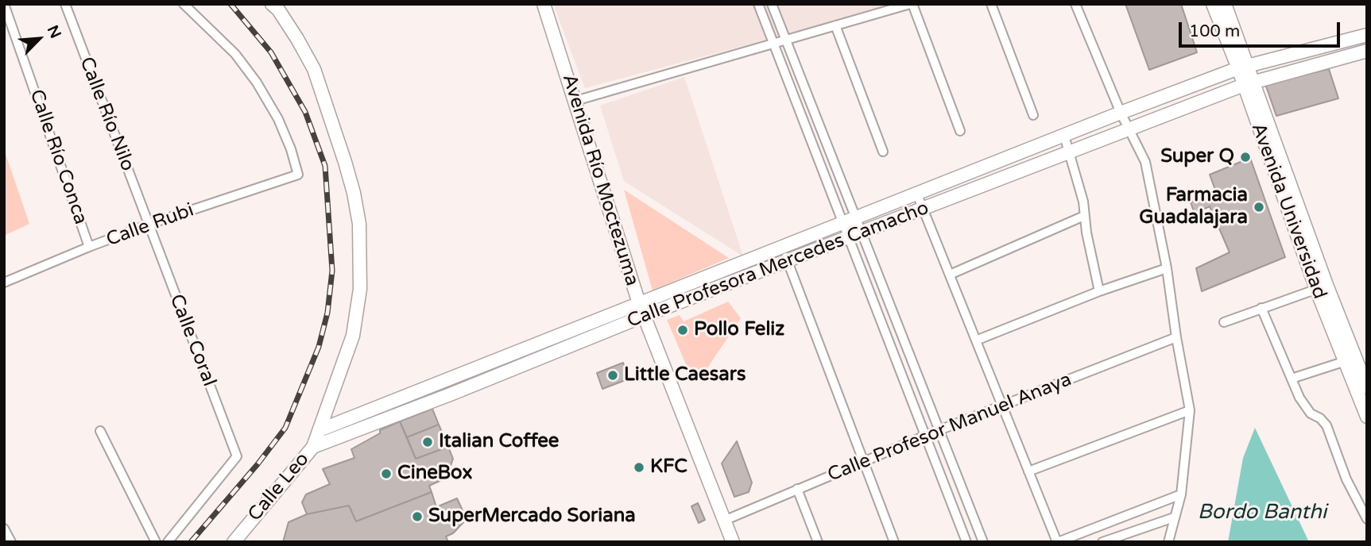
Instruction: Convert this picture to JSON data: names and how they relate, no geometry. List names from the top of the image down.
{
  "streets": {
    "street": [
      "Calle Río Nilo",
      "Calle Río Conca",
      "Avenida Río Moctezuma",
      "Avenida Universidad",
      "Calle Rubi",
      "Calle Profesora Mercedes Camacho",
      "Calle Coral",
      "Calle Profesor Manuel Anaya",
      "Calle Leo"
    ]
  },
  "crossings": [
    ["Calle Río Nilo", "Calle Rubi"],
    ["Calle Río Nilo", "Calle Coral"],
    ["Calle Río Conca", "Calle Rubi"],
    ["Avenida Río Moctezuma", "Calle Profesora Mercedes Camacho"],
    ["Avenida Río Moctezuma", "Calle Profesor Manuel Anaya"],
    ["Avenida Universidad", "Calle Profesora Mercedes Camacho"],
    ["Calle Rubi", "Calle Coral"],
    ["Calle Profesora Mercedes Camacho", "Calle Leo"]
  ],
  "water": ["Bordo Banthi"],
  "places": [
    "Super Q",
    "Farmacia Guadalajara",
    "Pollo Feliz",
    "Little Caesars",
    "Italian Coffee",
    "KFC",
    "CineBox",
    "SuperMercado Soriana"
  ],
  "scale_bar": "100 m",
  "north": "top right"
}
